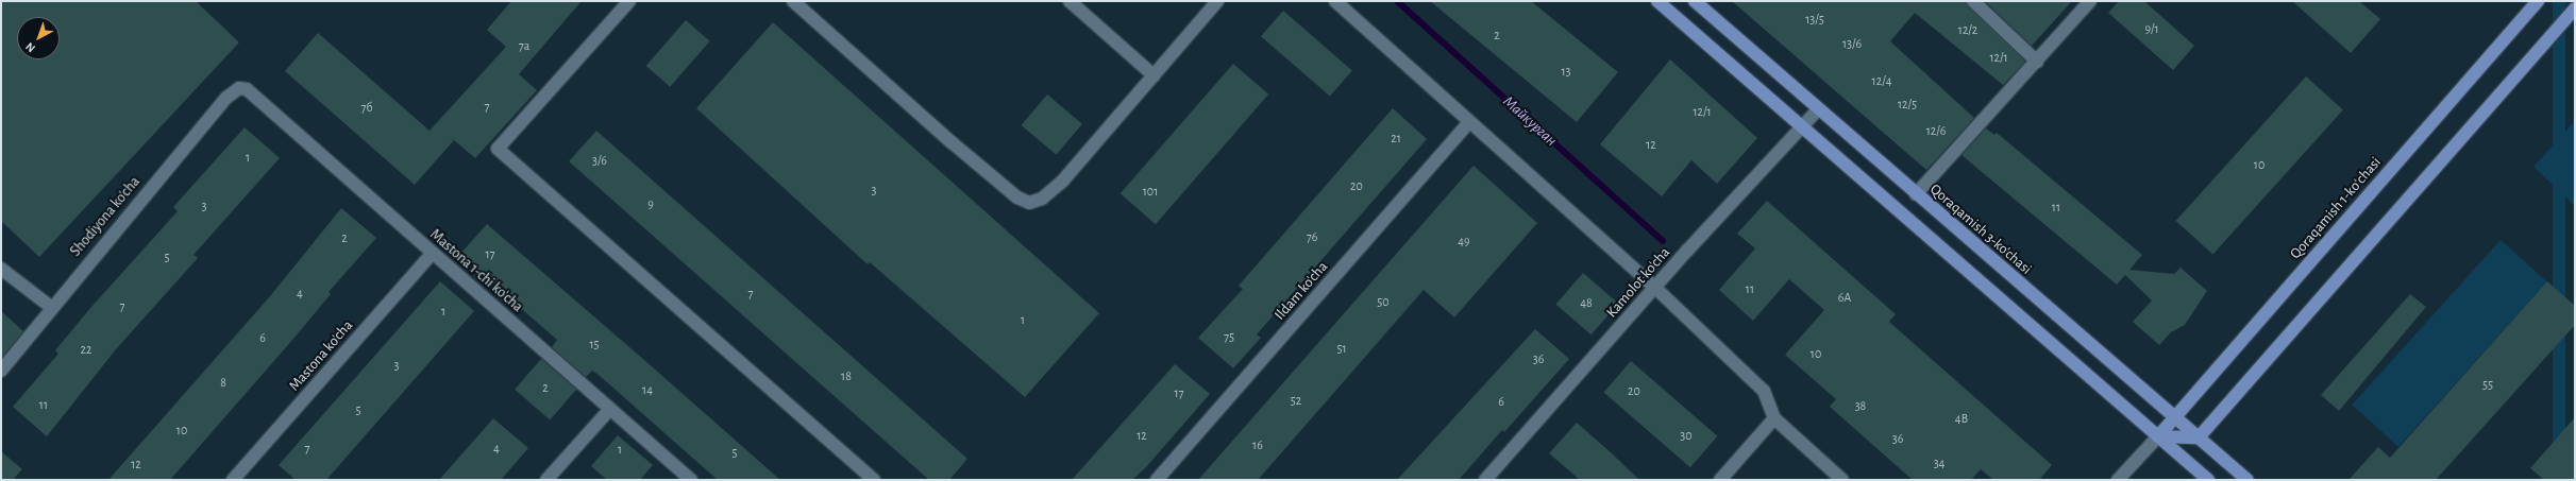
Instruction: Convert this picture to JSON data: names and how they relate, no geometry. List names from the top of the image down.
{
  "streets": {
    "main road": ["Qoraqamish 1-koʻchasi", "Qoraqamish 3-ko'chasi"],
    "street": [
      "Shodiyona ko'cha",
      "Mastona 1-chi ko'cha",
      "Kamolot ko'cha",
      "Ildam ko'cha",
      "Mastona ko'cha"
    ]
  },
  "crossings": [
    ["Qoraqamish 1-koʻchasi", "Qoraqamish 3-ko'chasi"],
    ["Shodiyona ko'cha", "Mastona 1-chi ko'cha"],
    ["Qoraqamish 3-ko'chasi", "Kamolot ko'cha"],
    ["Mastona 1-chi ko'cha", "Mastona ko'cha"]
  ],
  "water": ["Майкурган"],
  "house_numbers": [
    "13/5",
    "9/1",
    "12/2",
    "2",
    "13/6",
    "7а",
    "12/1",
    "13",
    "12/4",
    "12/5",
    "7",
    "7б",
    "12/1",
    "12/6",
    "21",
    "12",
    "1",
    "3/6",
    "10",
    "20",
    "3",
    "101",
    "9",
    "3",
    "11",
    "76",
    "2",
    "49",
    "17",
    "5",
    "11",
    "4",
    "7",
    "6А",
    "50",
    "48",
    "7",
    "1",
    "1",
    "75",
    "6",
    "15",
    "51",
    "22",
    "10",
    "36",
    "3",
    "18",
    "8",
    "55",
    "2",
    "14",
    "20",
    "17",
    "52",
    "6",
    "11",
    "38",
    "5",
    "4В",
    "10",
    "12",
    "30",
    "36",
    "16",
    "7",
    "4",
    "1",
    "5",
    "34",
    "12"
  ],
  "north": "bottom left"
}
